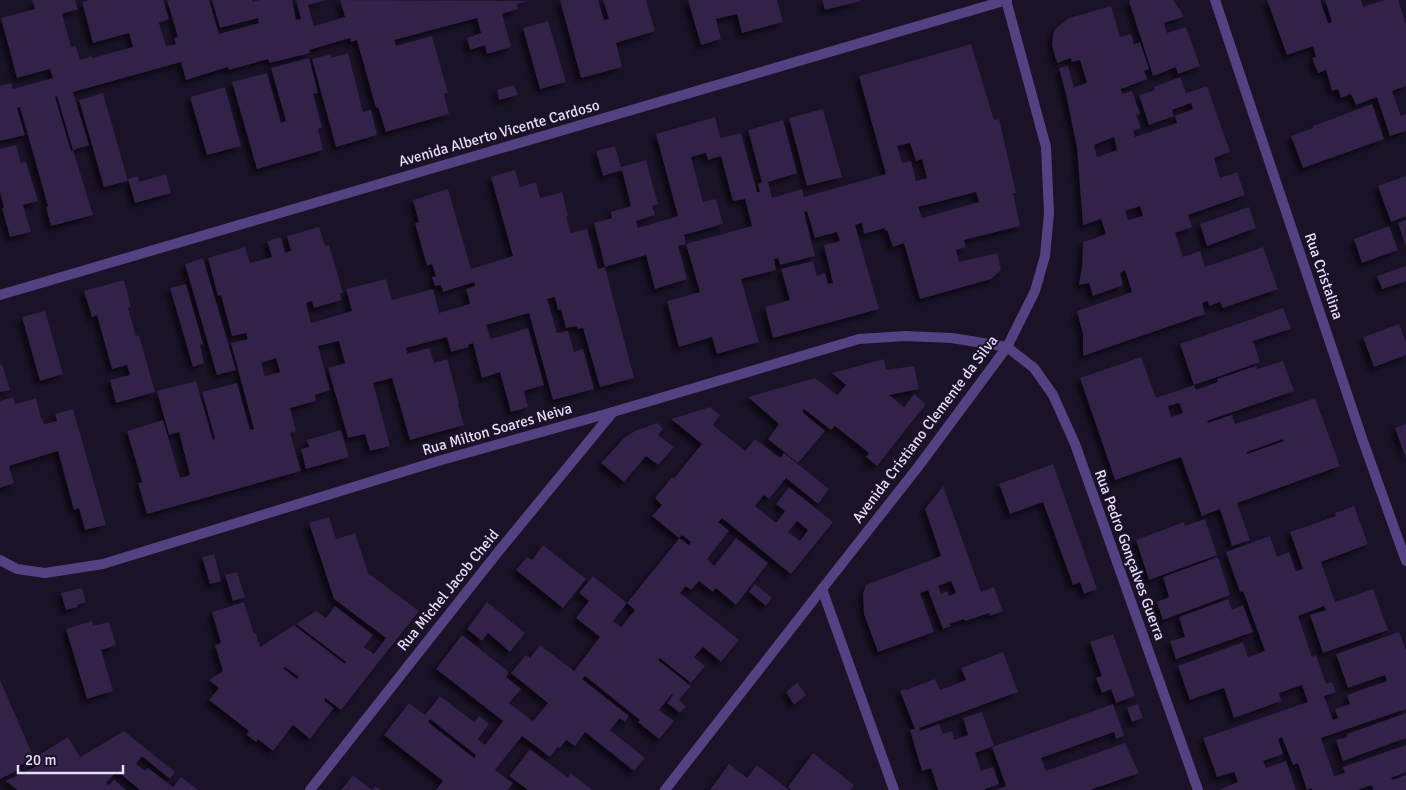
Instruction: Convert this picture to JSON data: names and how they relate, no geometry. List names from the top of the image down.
{
  "streets": {
    "street": [
      "Avenida Alberto Vicente Cardoso",
      "Rua Cristalina",
      "Rua Milton Soares Neiva",
      "Avenida Cristiano Clemente da Silva",
      "Rua Pedro Gonçalves Guerra",
      "Rua Michel Jacob Cheid"
    ]
  },
  "crossings": [
    ["Avenida Alberto Vicente Cardoso", "Avenida Cristiano Clemente da Silva"],
    ["Rua Milton Soares Neiva", "Avenida Cristiano Clemente da Silva"],
    ["Rua Milton Soares Neiva", "Rua Pedro Gonçalves Guerra"],
    ["Rua Milton Soares Neiva", "Rua Michel Jacob Cheid"],
    ["Avenida Cristiano Clemente da Silva", "Rua Pedro Gonçalves Guerra"]
  ],
  "scale_bar": "20 m"
}
